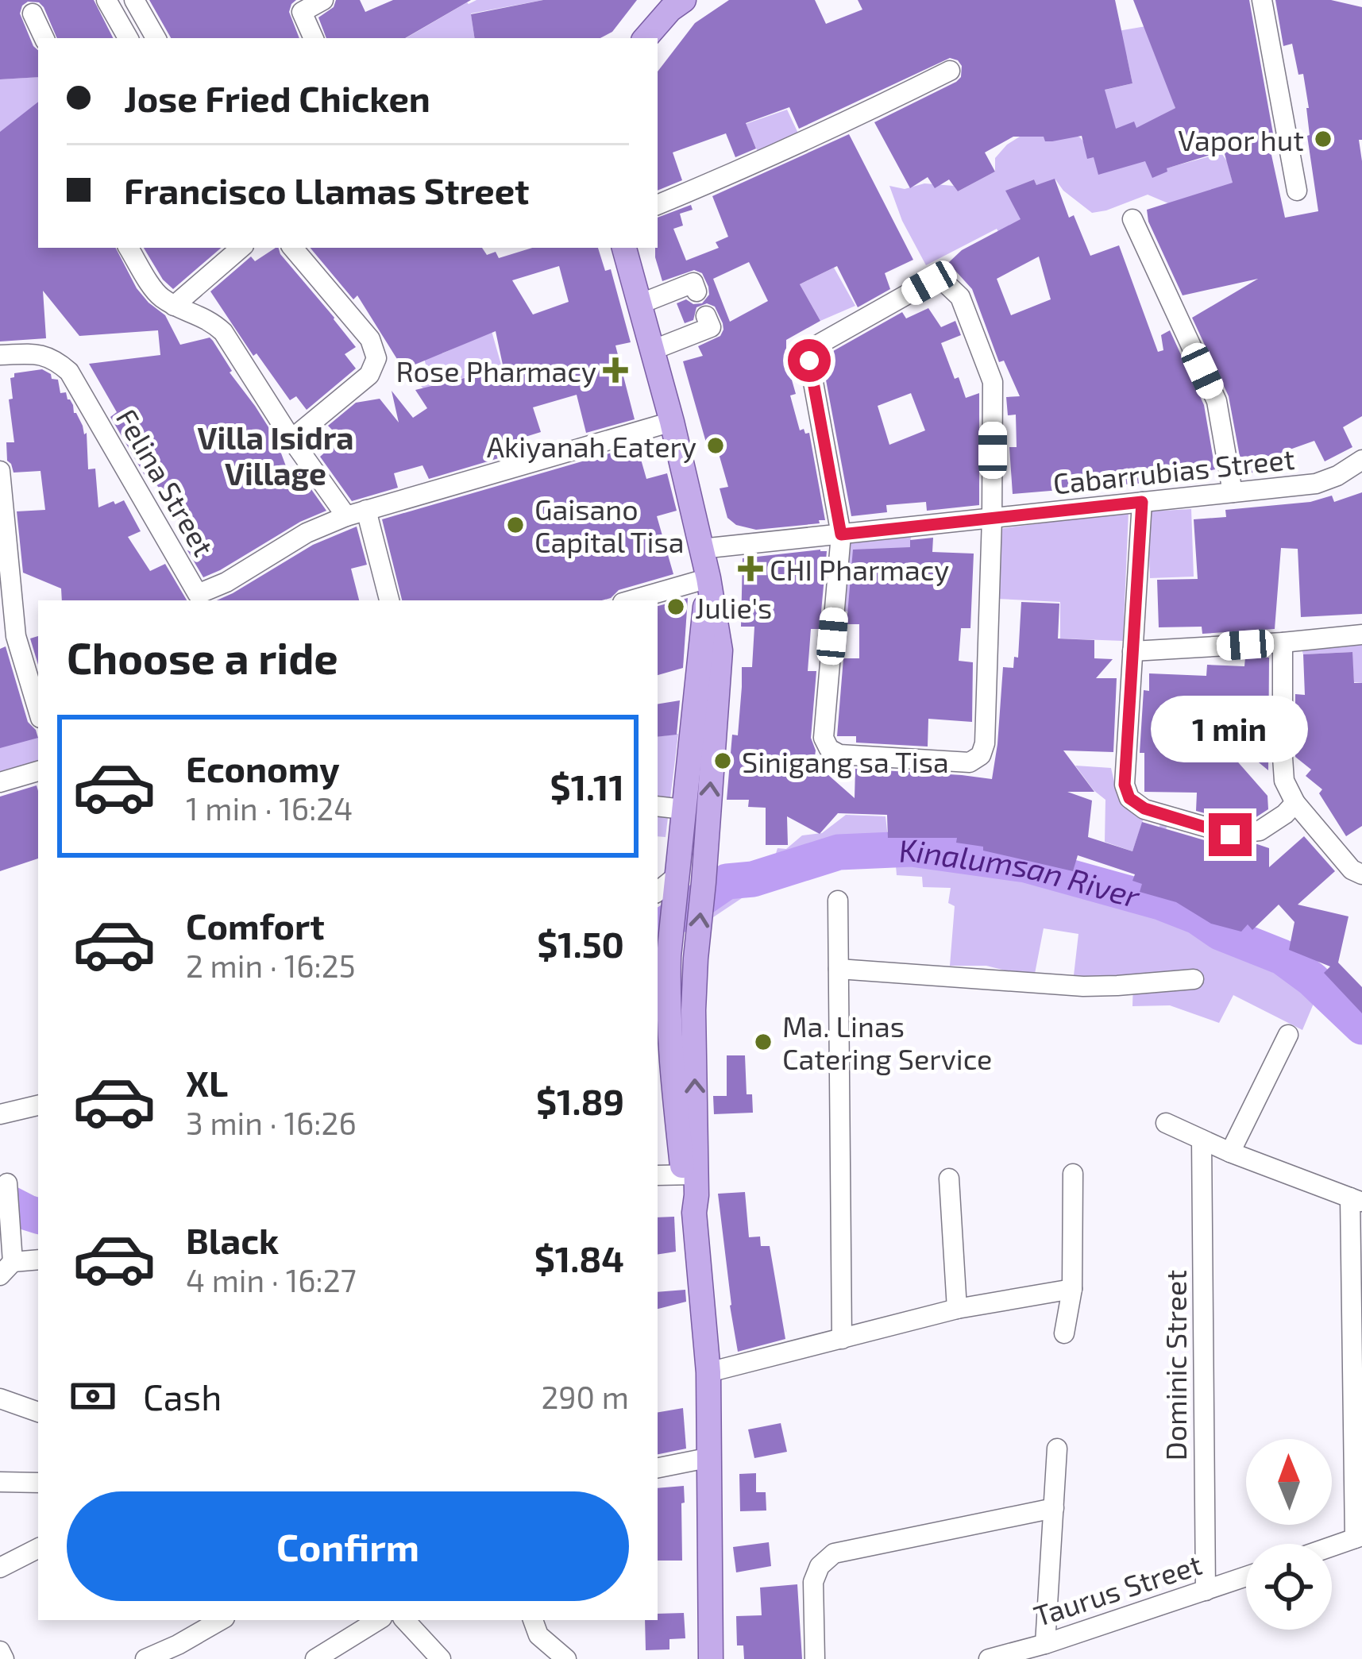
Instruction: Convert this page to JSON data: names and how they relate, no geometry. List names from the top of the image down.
{
  "streets": {
    "street": [
      "Cabarrubias Street",
      "Felina Street",
      "Dominic Street",
      "Taurus Street"
    ]
  },
  "crossings": [
    ["Dominic Street", "Taurus Street"]
  ],
  "districts": ["Villa Isidra Village"],
  "water": ["Kinalumsan River"],
  "places": {
    "other": [
      "Vapor hut",
      "Akiyanah Eatery",
      "Gaisano Capital Tisa",
      "Julie's",
      "Sinigang sa Tisa",
      "Ma. Linas Catering Service"
    ],
    "health": ["Rose Pharmacy", "CHI Pharmacy"]
  },
  "north": "top",
  "page": {
    "banner": ["Jose Fried Chicken", "Francisco Llamas Street"],
    "heading": "Choose a ride",
    "bubble": "1 min",
    "list": [
      {
        "name": "Economy",
        "note": "1 min · 16:24",
        "value": "$1.11"
      },
      {
        "name": "Comfort",
        "note": "2 min · 16:25",
        "value": "$1.50"
      },
      {
        "name": "XL",
        "note": "3 min · 16:26",
        "value": "$1.89"
      },
      {
        "name": "Black",
        "note": "4 min · 16:27",
        "value": "$1.84"
      }
    ],
    "pay": ["Cash", "290 m"],
    "buttons": "Confirm"
  }
}
